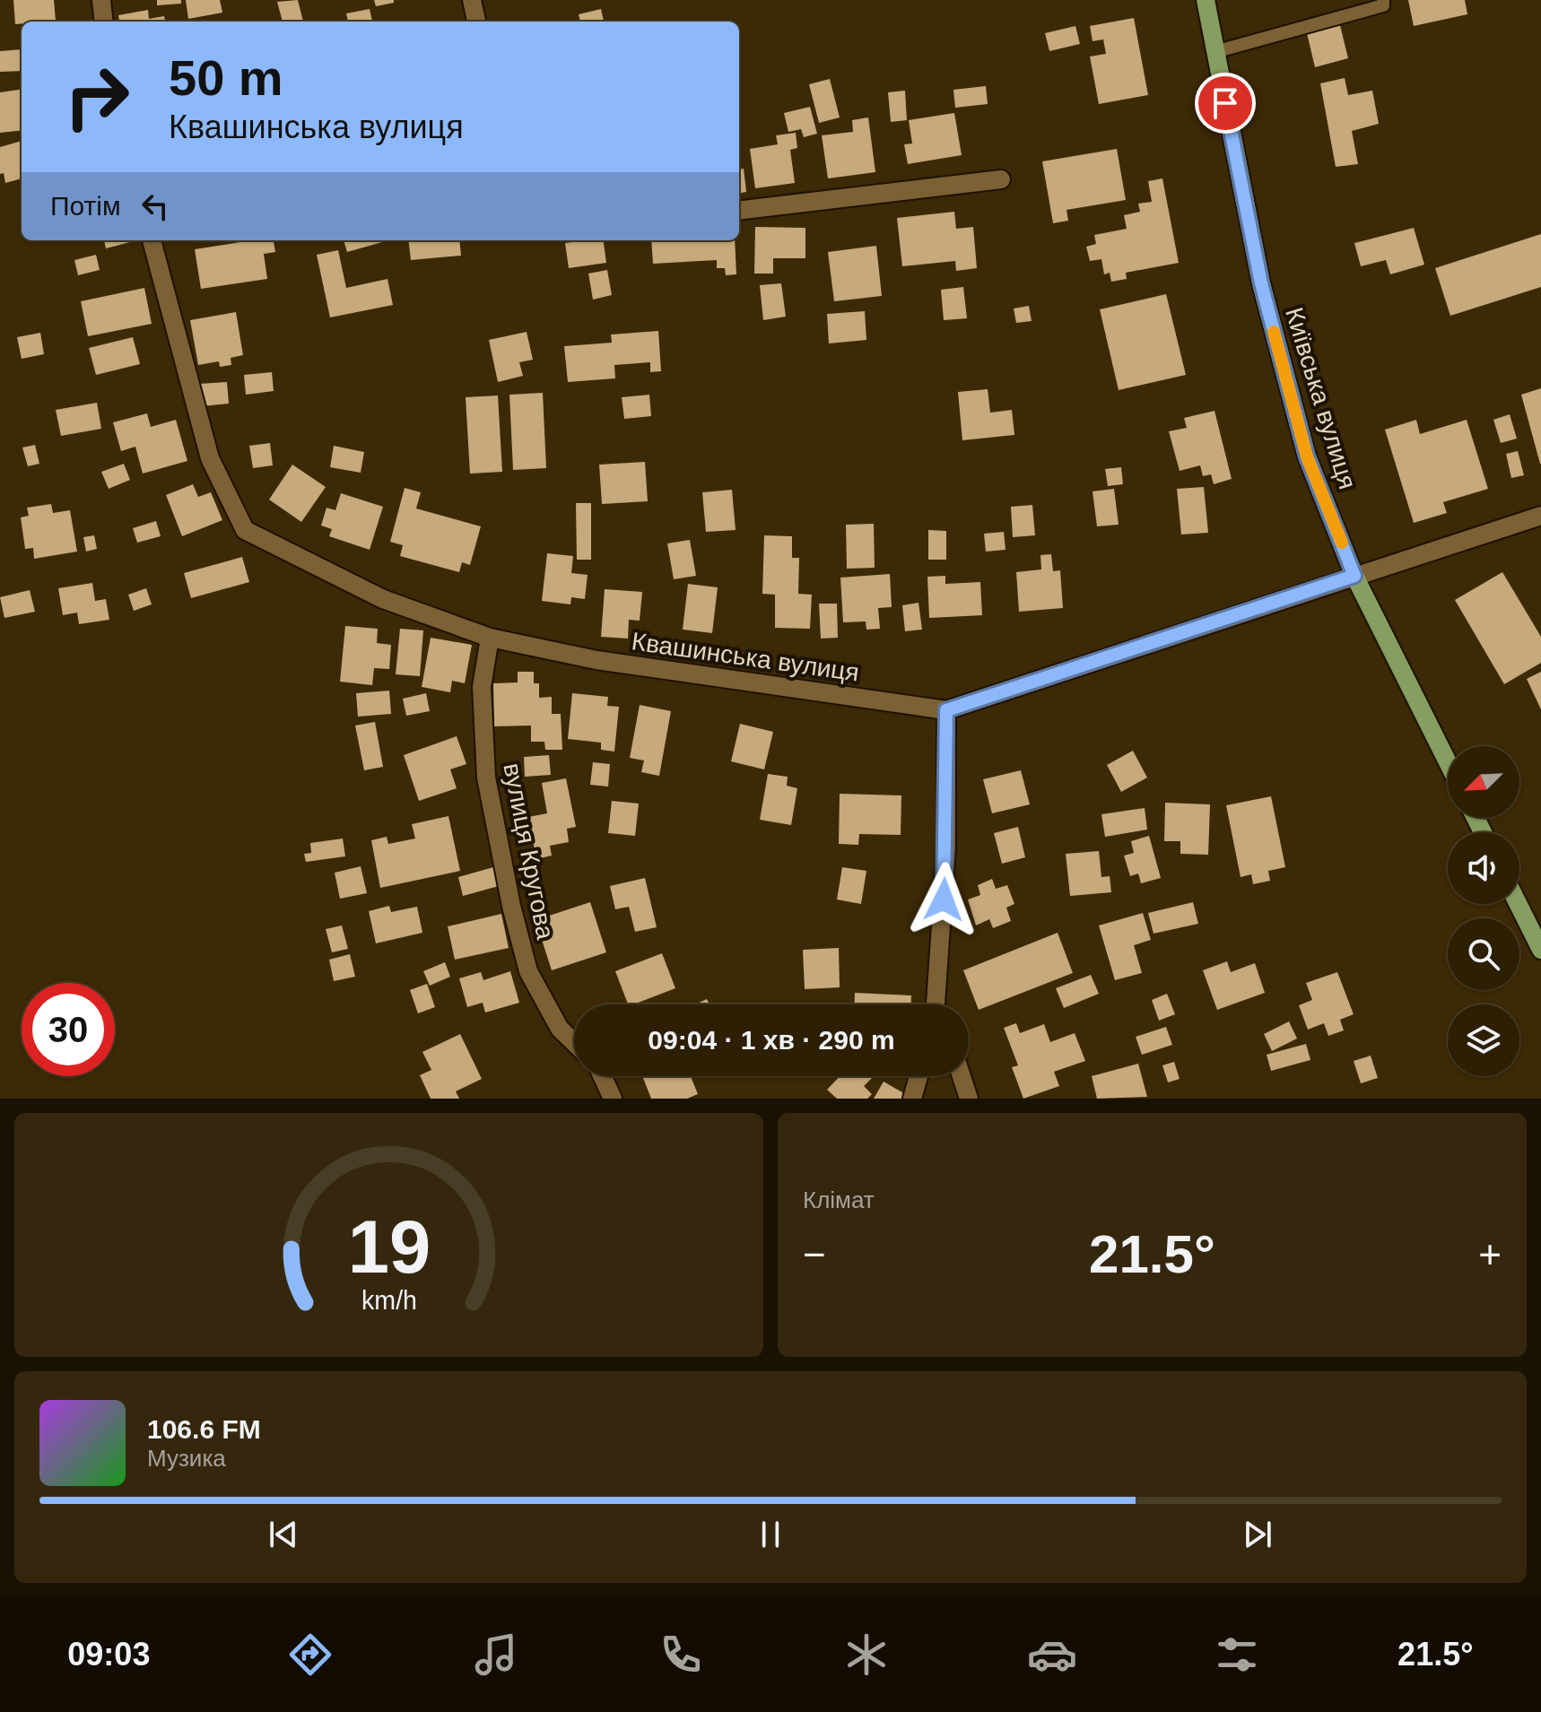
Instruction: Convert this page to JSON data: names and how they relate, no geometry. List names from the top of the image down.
{
  "streets": {
    "main road": ["Київська вулиця"],
    "street": ["Квашинська вулиця", "вулиця Кругова"]
  },
  "crossings": [
    ["Київська вулиця", "Квашинська вулиця"],
    ["Квашинська вулиця", "вулиця Кругова"]
  ],
  "north": "bottom left",
  "page": {
    "turn": ["50 m", "Квашинська вулиця"],
    "then": "Потім",
    "limit": "30",
    "trip": "09:04 · 1 хв · 290 m",
    "tile": "Клімат",
    "heat": ["−", "21.5°", "+"],
    "song": ["106.6 FM", "Музика"],
    "tabs": ["09:03", "21.5°"],
    "gauge": ["19", "km/h"]
  }
}
